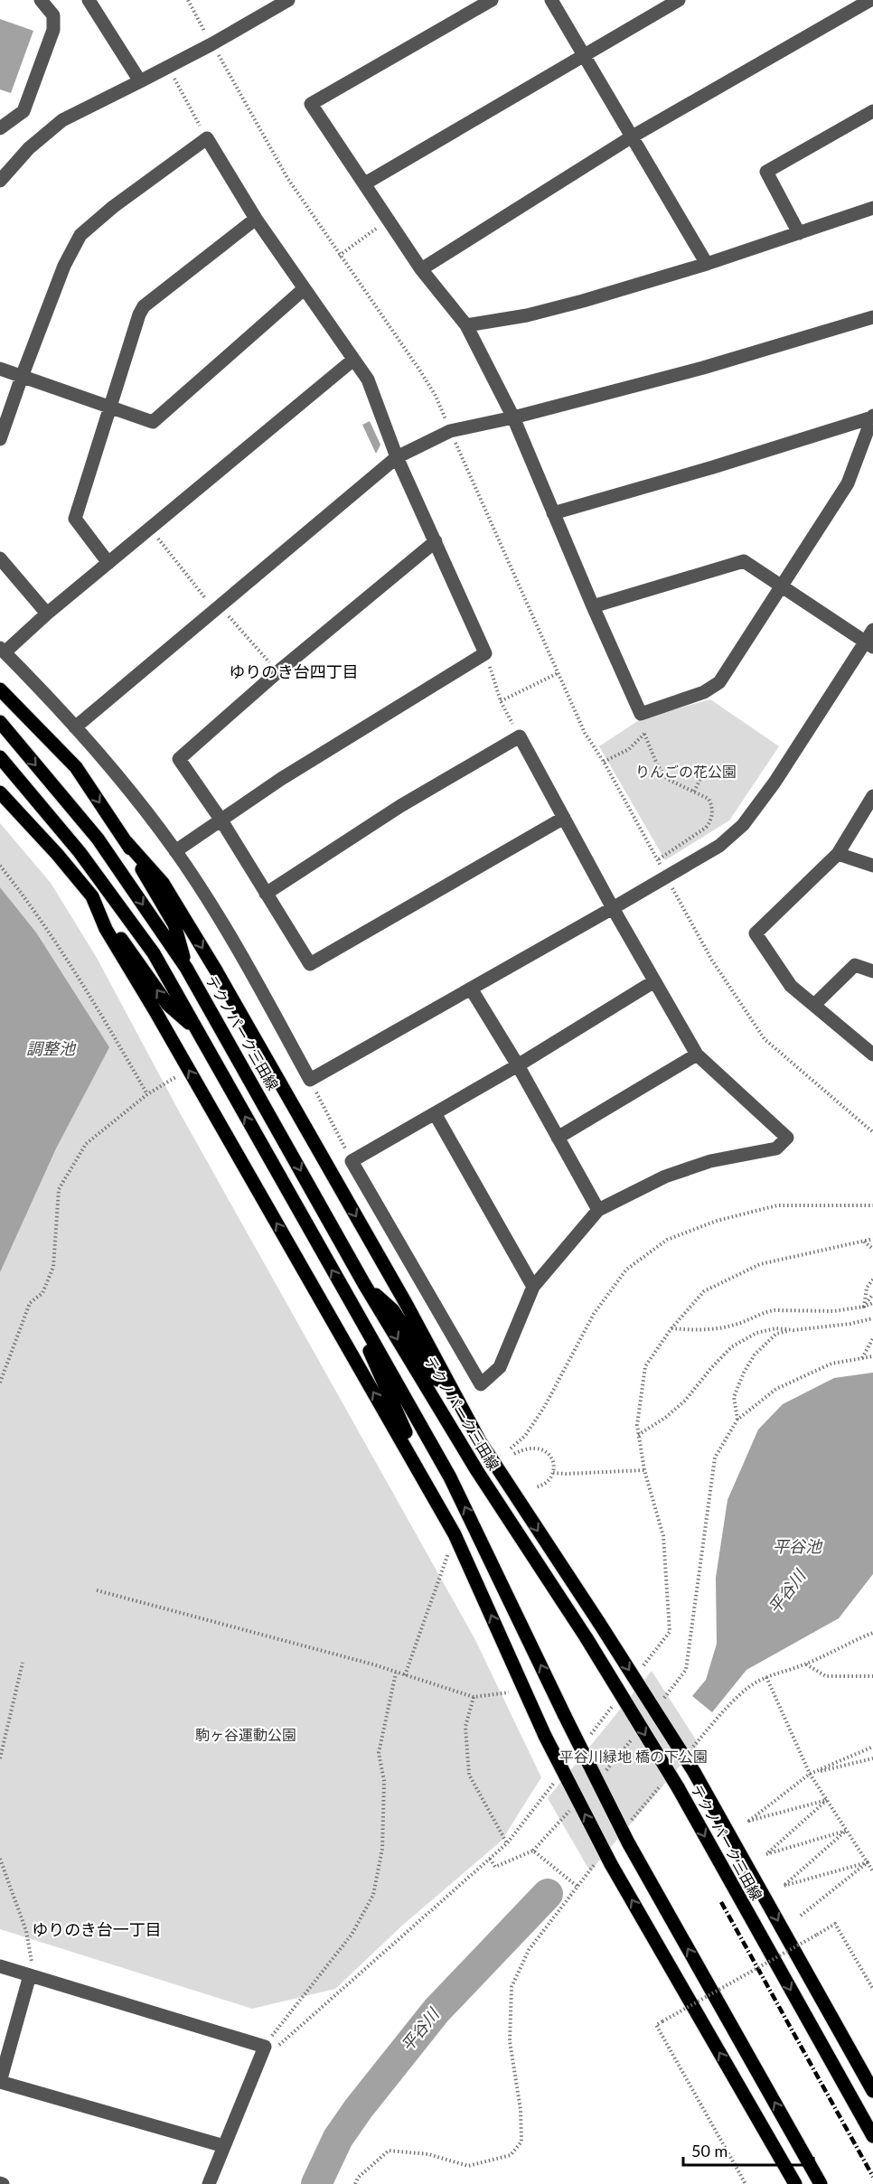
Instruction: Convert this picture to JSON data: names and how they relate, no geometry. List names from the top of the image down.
{
  "streets": {
    "main road": ["テクノパーク三田線"]
  },
  "districts": ["ゆりのき台四丁目", "ゆりのき台一丁目"],
  "water": ["調整池", "平谷池", "平谷川"],
  "parks": ["りんごの花公園", "駒ヶ谷運動公園", "平谷川緑地 橋の下公園"],
  "scale_bar": "50 m"
}
